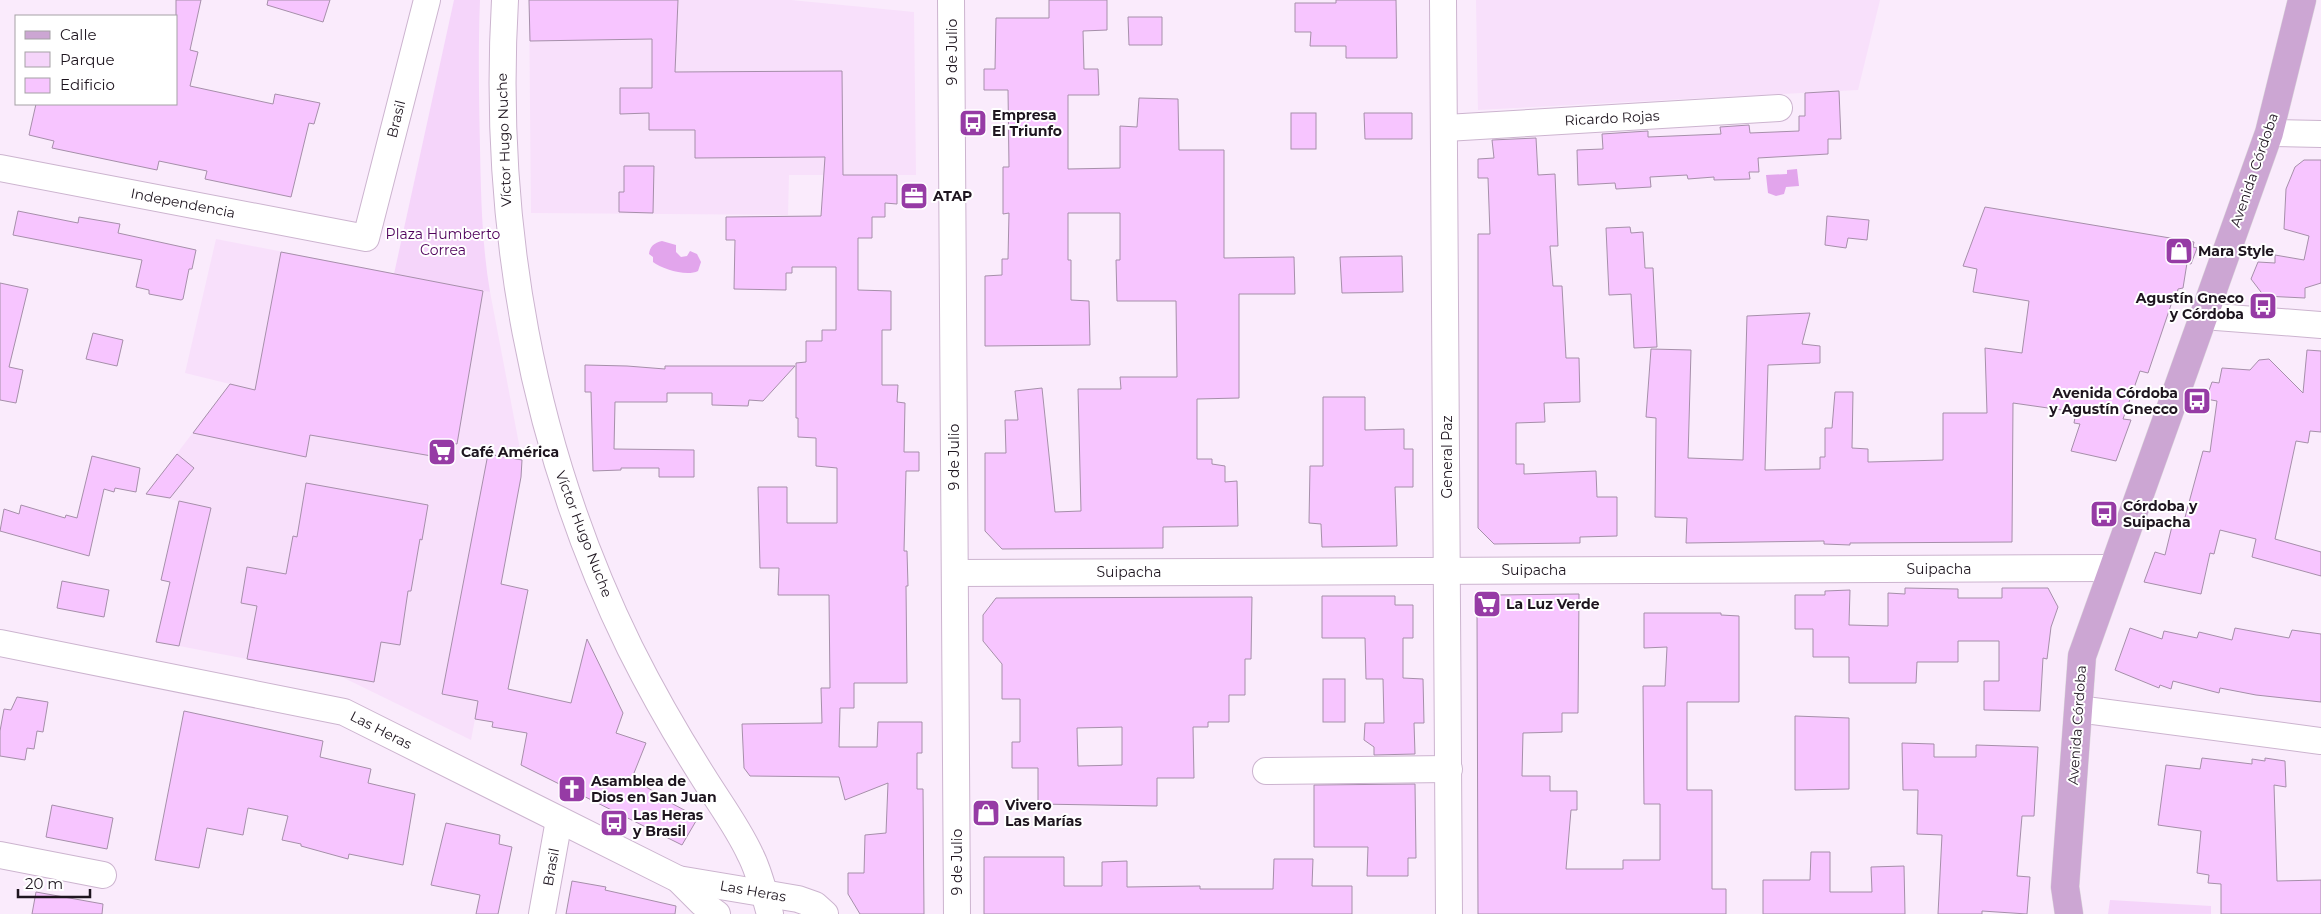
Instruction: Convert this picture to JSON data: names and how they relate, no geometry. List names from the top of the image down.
{
  "streets": {
    "main road": ["Avenida Córdoba"],
    "street": [
      "9 de Julio",
      "Ricardo Rojas",
      "Brasil",
      "Víctor Hugo Nuche",
      "Independencia",
      "General Paz",
      "Suipacha",
      "Las Heras"
    ]
  },
  "crossings": [
    ["9 de Julio", "Suipacha"],
    ["Ricardo Rojas", "General Paz"],
    ["Brasil", "Independencia"],
    ["Brasil", "Las Heras"],
    ["Víctor Hugo Nuche", "Las Heras"],
    ["Avenida Córdoba", "Suipacha"],
    ["General Paz", "Suipacha"]
  ],
  "parks": ["Plaza Humberto Correa"],
  "places": {
    "bus stop": [
      "Empresa El Triunfo",
      "Agustín Gneco y Córdoba",
      "Avenida Córdoba y Agustín Gnecco",
      "Córdoba y Suipacha",
      "Las Heras y Brasil"
    ],
    "office": ["ATAP"],
    "shop": ["Mara Style", "Vivero Las Marías"],
    "supermarket": ["Café América", "La Luz Verde"],
    "church": ["Asamblea de Dios en San Juan"]
  },
  "legend": ["Calle", "Parque", "Edificio"],
  "scale_bar": "20 m"
}
